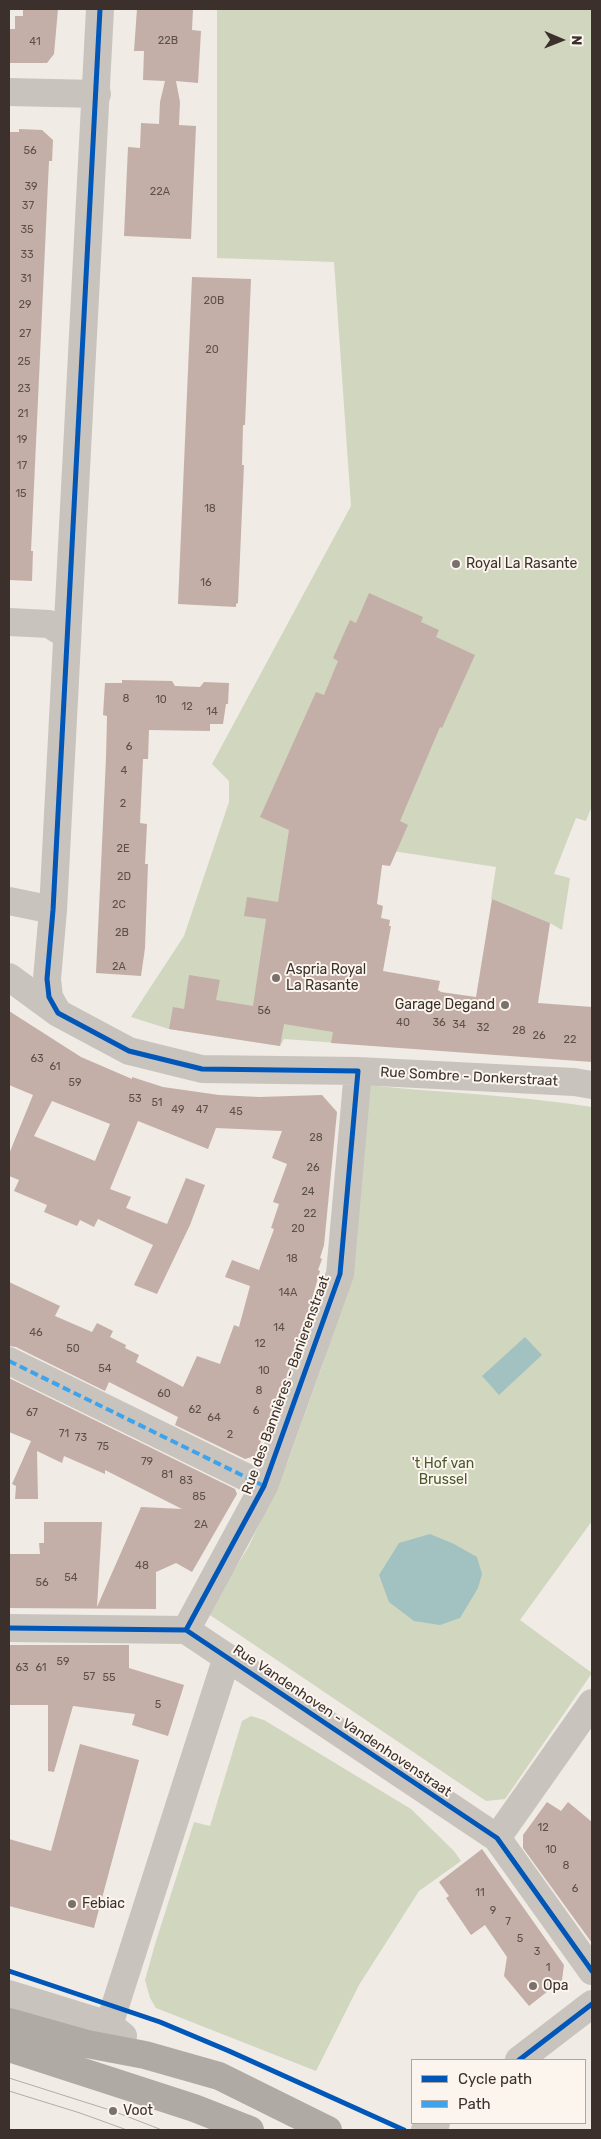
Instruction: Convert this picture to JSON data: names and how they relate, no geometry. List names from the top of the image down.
{
  "streets": {
    "street": ["Rue Sombre - Donkerstraat", "Rue des Bannières - Banierenstraat", "Rue Vandenhoven - Vandenhovenstraat"]
  },
  "crossings": [
    ["Rue Sombre - Donkerstraat", "Rue des Bannières - Banierenstraat"],
    ["Rue des Bannières - Banierenstraat", "Rue Vandenhoven - Vandenhovenstraat"]
  ],
  "parks": ["'t Hof van Brussel"],
  "places": [
    "Royal La Rasante",
    "Aspria Royal La Rasante",
    "Garage Degand",
    "Febiac",
    "Opa",
    "Voot"
  ],
  "house_numbers": [
    "22B",
    "41",
    "56",
    "39",
    "22A",
    "37",
    "35",
    "33",
    "31",
    "20B",
    "29",
    "27",
    "20",
    "25",
    "23",
    "21",
    "19",
    "17",
    "15",
    "18",
    "16",
    "8",
    "10",
    "12",
    "14",
    "6",
    "4",
    "2",
    "2E",
    "2D",
    "2C",
    "2B",
    "2A",
    "56",
    "40",
    "36",
    "34",
    "32",
    "28",
    "26",
    "22",
    "63",
    "61",
    "59",
    "53",
    "51",
    "49",
    "47",
    "45",
    "28",
    "26",
    "24",
    "22",
    "20",
    "18",
    "14A",
    "14",
    "46",
    "12",
    "50",
    "54",
    "10",
    "8",
    "60",
    "62",
    "6",
    "67",
    "64",
    "71",
    "2",
    "73",
    "75",
    "79",
    "81",
    "83",
    "85",
    "2A",
    "48",
    "54",
    "56",
    "59",
    "63",
    "61",
    "57",
    "55",
    "5",
    "12",
    "10",
    "8",
    "6",
    "11",
    "9",
    "7",
    "5",
    "3",
    "1"
  ],
  "legend": ["Cycle path", "Path"],
  "north": "right"
}
